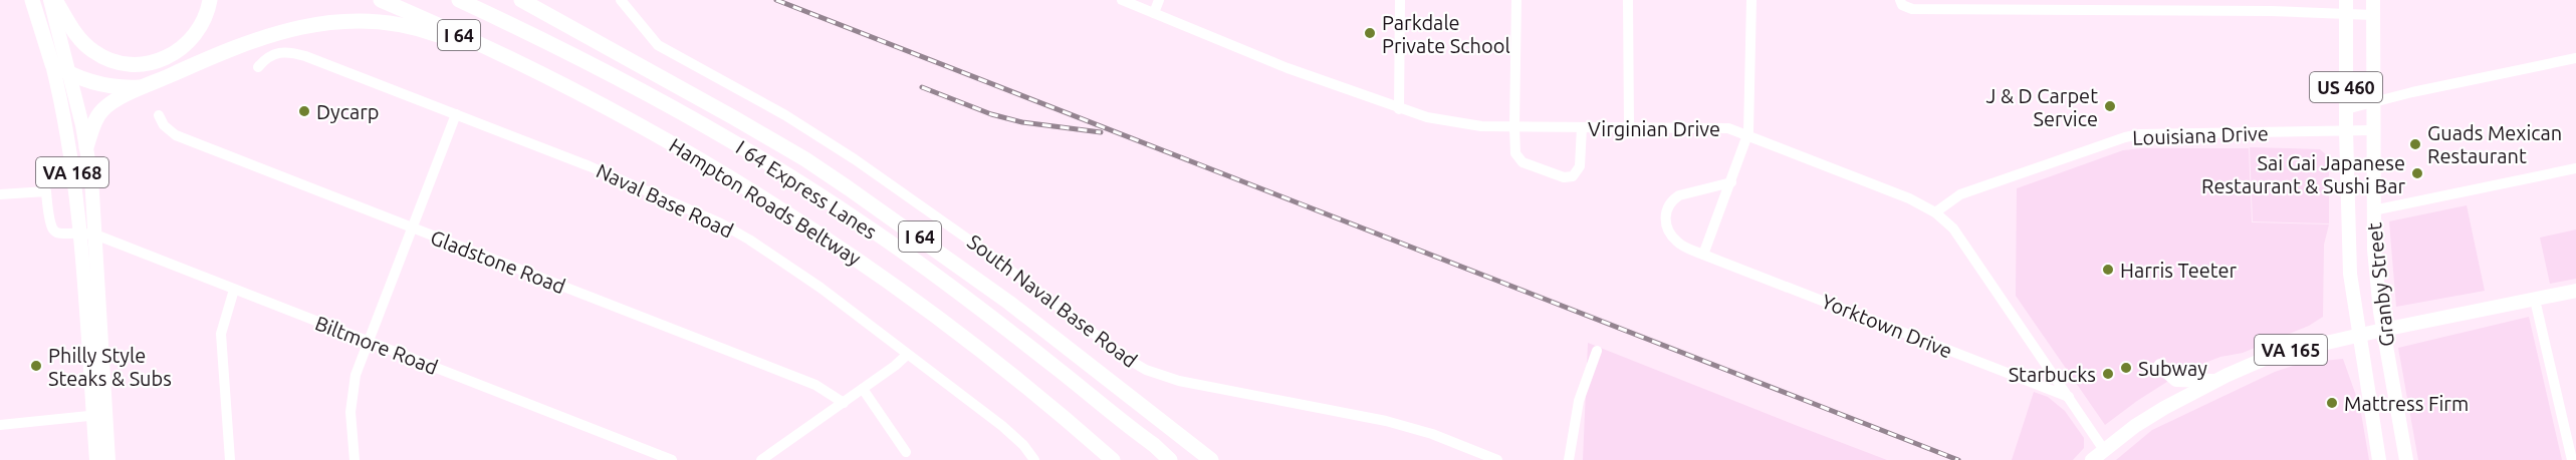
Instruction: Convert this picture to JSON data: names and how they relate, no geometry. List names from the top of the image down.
{
  "streets": {
    "highway": [
      "I 64",
      "VA 168",
      "I 64 Express Lanes",
      "Hampton Roads Beltway"
    ],
    "main road": ["US 460", "Granby Street", "VA 165"],
    "street": [
      "Virginian Drive",
      "Louisiana Drive",
      "Naval Base Road",
      "Gladstone Road",
      "South Naval Base Road",
      "Yorktown Drive",
      "Biltmore Road"
    ]
  },
  "crossings": [
    ["Virginian Drive", "Louisiana Drive"],
    ["Virginian Drive", "Yorktown Drive"],
    ["Virginian Drive", "VA 165"],
    ["Louisiana Drive", "Granby Street"],
    ["VA 168", "Biltmore Road"],
    ["Granby Street", "VA 165"]
  ],
  "places": [
    "Parkdale Private School",
    "J & D Carpet Service",
    "Dycarp",
    "Guads Mexican Restaurant",
    "Sai Gai Japanese Restaurant & Sushi Bar",
    "Harris Teeter",
    "Philly Style Steaks & Subs",
    "Subway",
    "Starbucks",
    "Mattress Firm"
  ]
}
